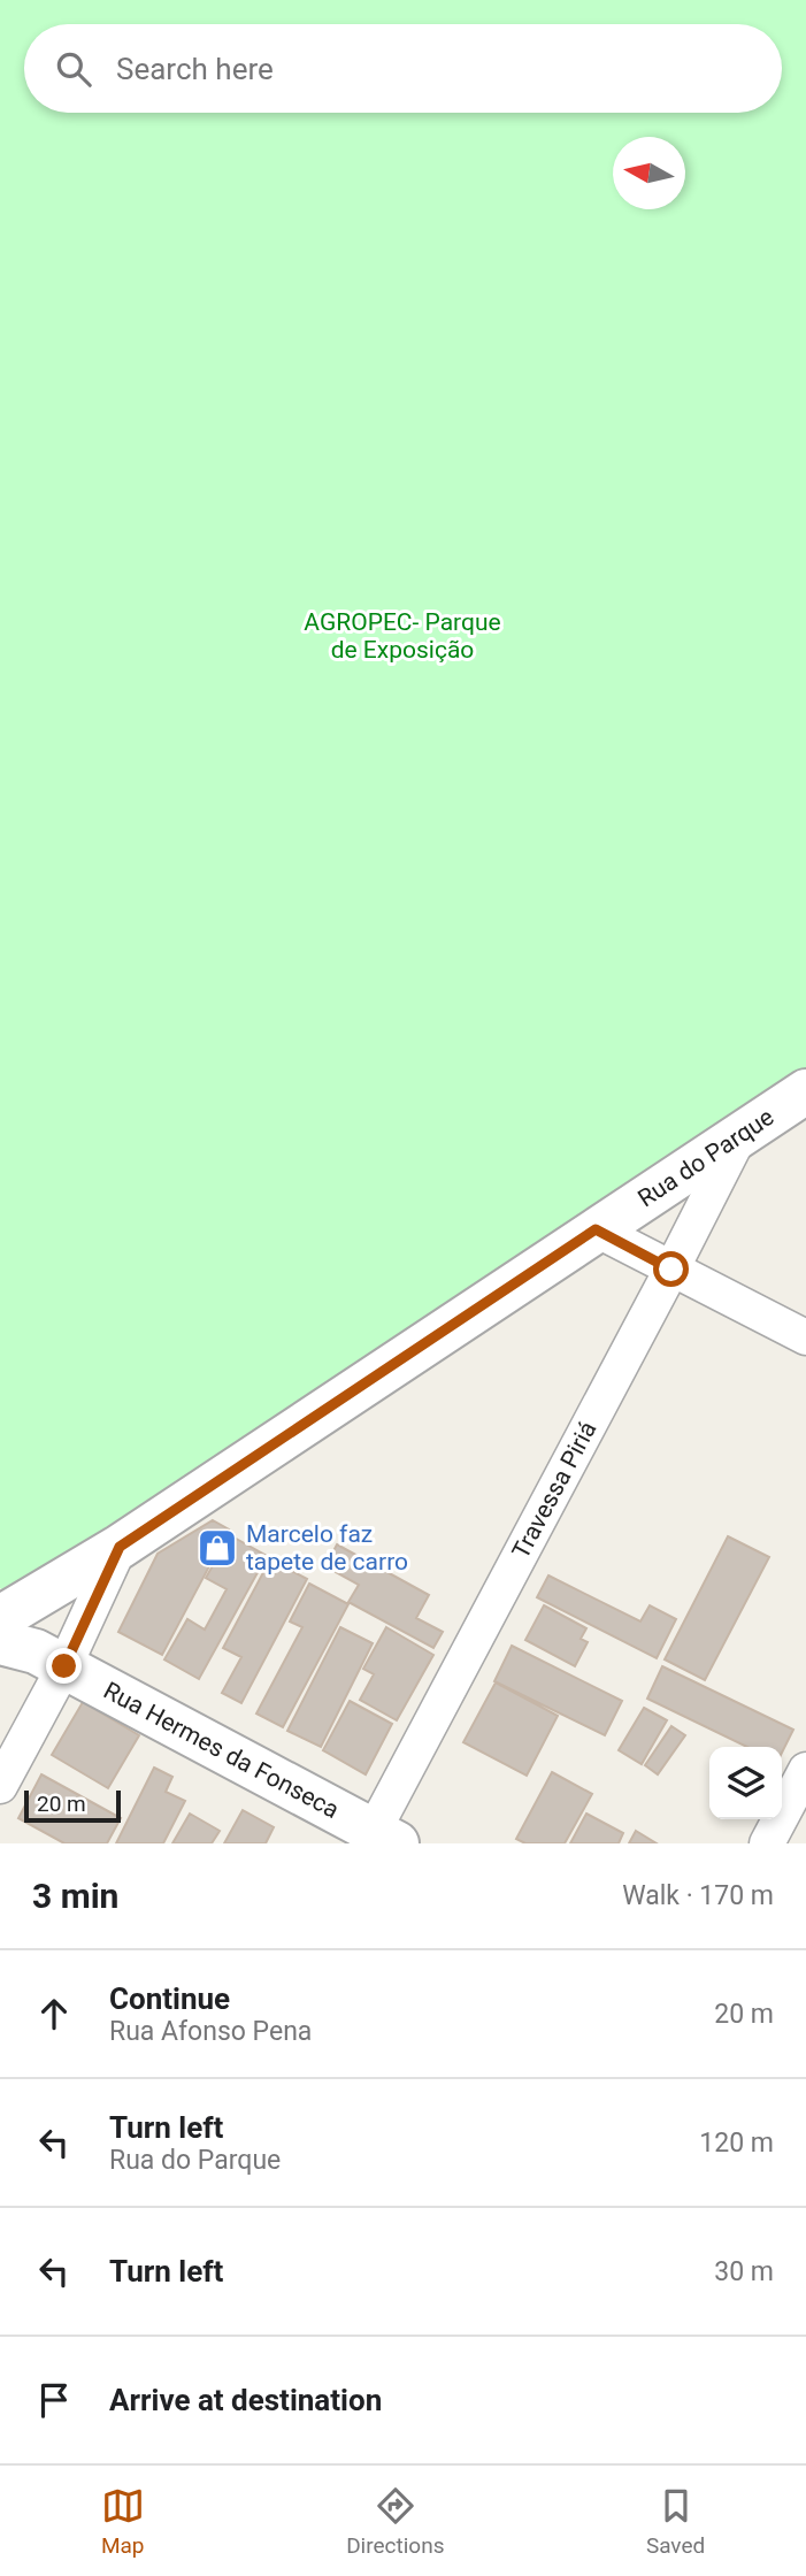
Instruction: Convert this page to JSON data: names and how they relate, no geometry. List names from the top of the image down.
{
  "streets": {
    "street": ["Rua do Parque", "Travessa Piriá", "Rua Hermes da Fonseca"]
  },
  "crossings": [
    ["Rua do Parque", "Travessa Piriá"],
    ["Rua do Parque", "Rua Hermes da Fonseca"],
    ["Travessa Piriá", "Rua Hermes da Fonseca"]
  ],
  "parks": ["AGROPEC- Parque de Exposição"],
  "places": {
    "shop": ["Marcelo faz tapete de carro"]
  },
  "scale_bar": "20 m",
  "north": "left",
  "page": {
    "search": "Search here",
    "scale": "20 m",
    "heading": ["3 min", "Walk · 170 m"],
    "list": [
      ["Continue", "Rua Afonso Pena", "20 m"],
      ["Turn left", "Rua do Parque", "120 m"],
      ["Turn left", "30 m"],
      "Arrive at destination"
    ],
    "nav": ["Map", "Directions", "Saved"]
  }
}
